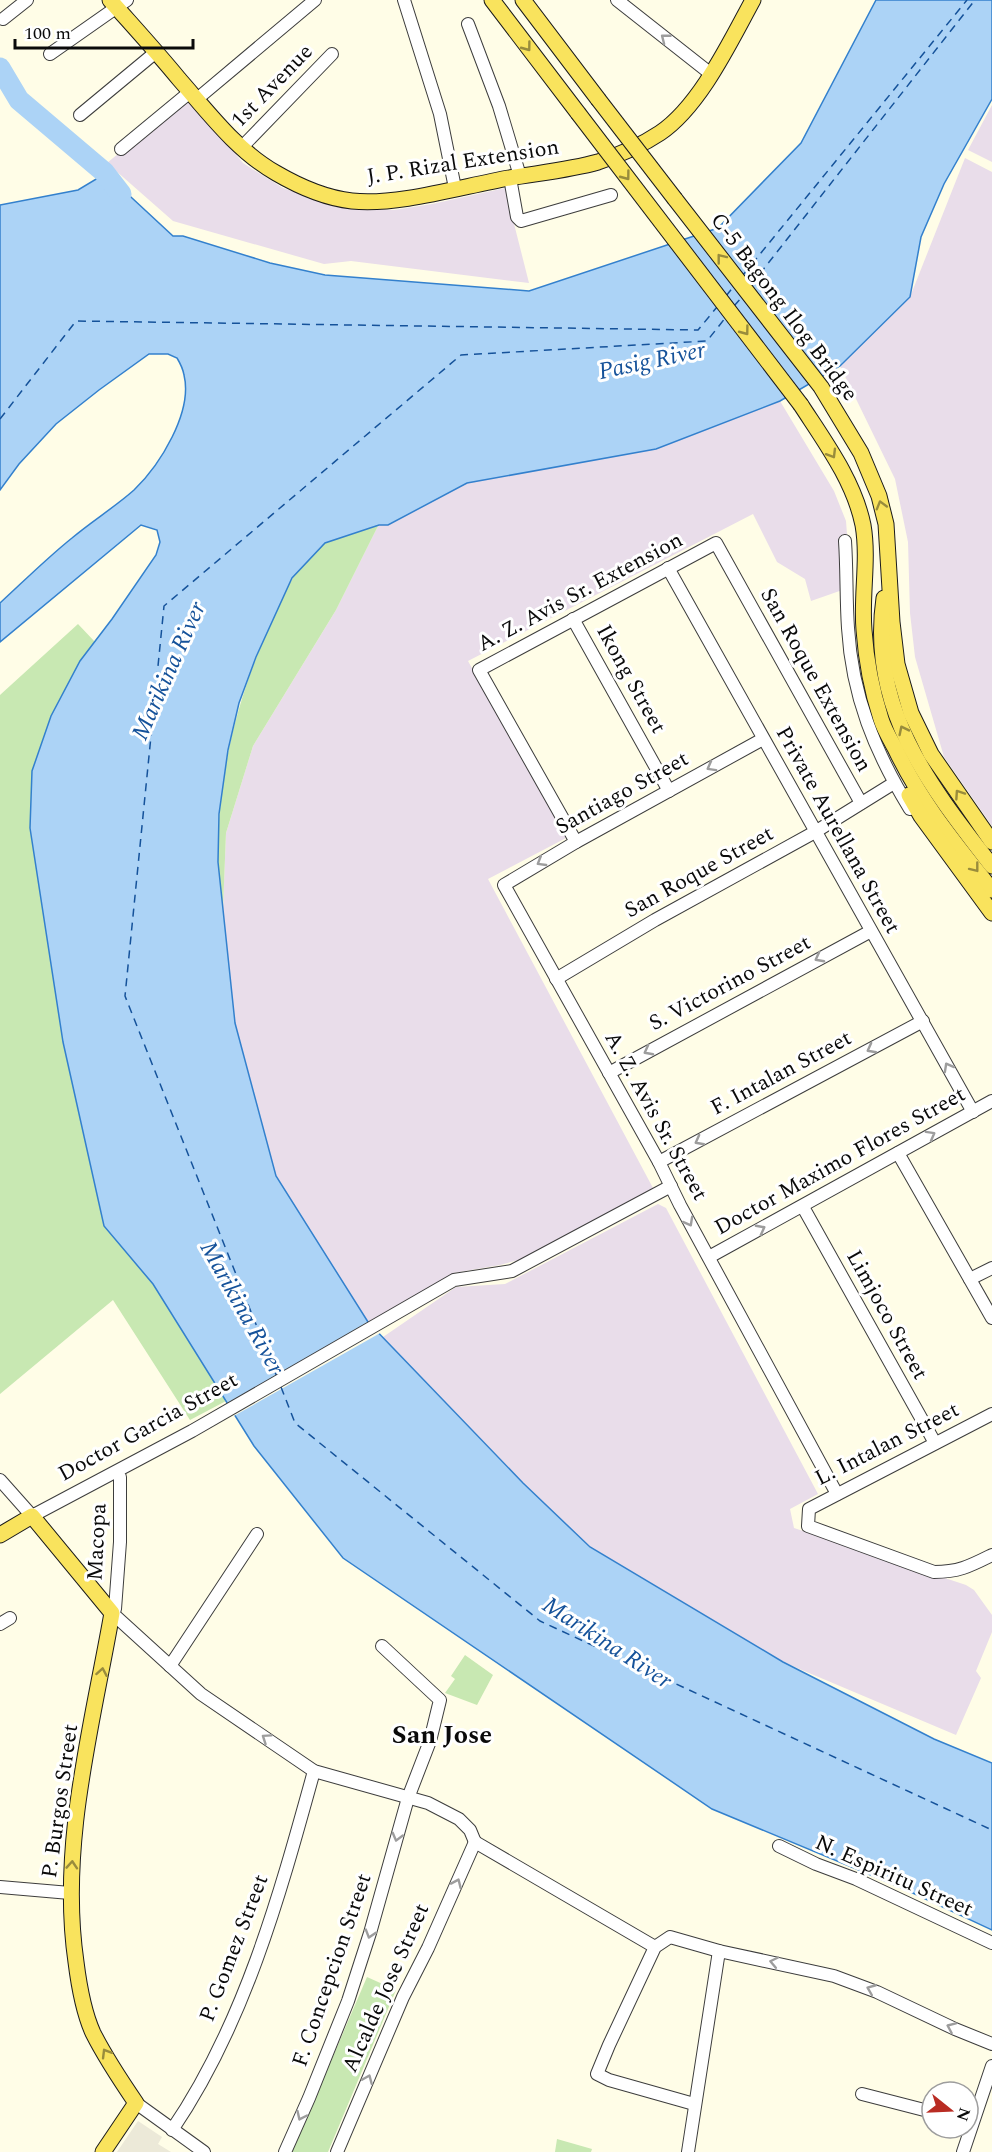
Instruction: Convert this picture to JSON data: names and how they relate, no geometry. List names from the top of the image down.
{
  "streets": {
    "main road": [
      "J. P. Rizal Extension",
      "C-5 Bagong Ilog Bridge",
      "Doctor Garcia Street",
      "P. Burgos Street"
    ],
    "street": [
      "1st Avenue",
      "A. Z. Avis Sr. Extension",
      "Ikong Street",
      "San Roque Extension",
      "Santiago Street",
      "Private Aurellana Street",
      "San Roque Street",
      "S. Victorino Street",
      "F. Intalan Street",
      "A. Z. Avis Sr. Street",
      "Doctor Maximo Flores Street",
      "Limjoco Street",
      "L. Intalan Street",
      "Macopa",
      "N. Espiritu Street",
      "P. Gomez Street",
      "F. Concepcion Street",
      "Alcalde Jose Street"
    ]
  },
  "crossings": [
    ["1st Avenue", "J. P. Rizal Extension"],
    ["A. Z. Avis Sr. Extension", "Ikong Street"],
    ["A. Z. Avis Sr. Extension", "San Roque Extension"],
    ["A. Z. Avis Sr. Extension", "Santiago Street"],
    ["A. Z. Avis Sr. Extension", "Private Aurellana Street"],
    ["Ikong Street", "Santiago Street"],
    ["San Roque Extension", "San Roque Street"],
    ["Santiago Street", "Private Aurellana Street"],
    ["Santiago Street", "A. Z. Avis Sr. Street"],
    ["Private Aurellana Street", "San Roque Street"],
    ["Private Aurellana Street", "S. Victorino Street"],
    ["Private Aurellana Street", "F. Intalan Street"],
    ["Private Aurellana Street", "Doctor Maximo Flores Street"],
    ["San Roque Street", "A. Z. Avis Sr. Street"],
    ["S. Victorino Street", "A. Z. Avis Sr. Street"],
    ["F. Intalan Street", "A. Z. Avis Sr. Street"],
    ["A. Z. Avis Sr. Street", "Doctor Maximo Flores Street"],
    ["A. Z. Avis Sr. Street", "Doctor Garcia Street"],
    ["A. Z. Avis Sr. Street", "L. Intalan Street"],
    ["Doctor Maximo Flores Street", "Limjoco Street"],
    ["Limjoco Street", "L. Intalan Street"],
    ["Macopa", "P. Burgos Street"]
  ],
  "one_way": [
    "Santiago Street",
    "S. Victorino Street",
    "F. Intalan Street",
    "Doctor Maximo Flores Street",
    "P. Burgos Street",
    "F. Concepcion Street",
    "Alcalde Jose Street"
  ],
  "districts": ["San Jose"],
  "water": ["Pasig River", "Marikina River"],
  "scale_bar": "100 m",
  "north": "right"
}
